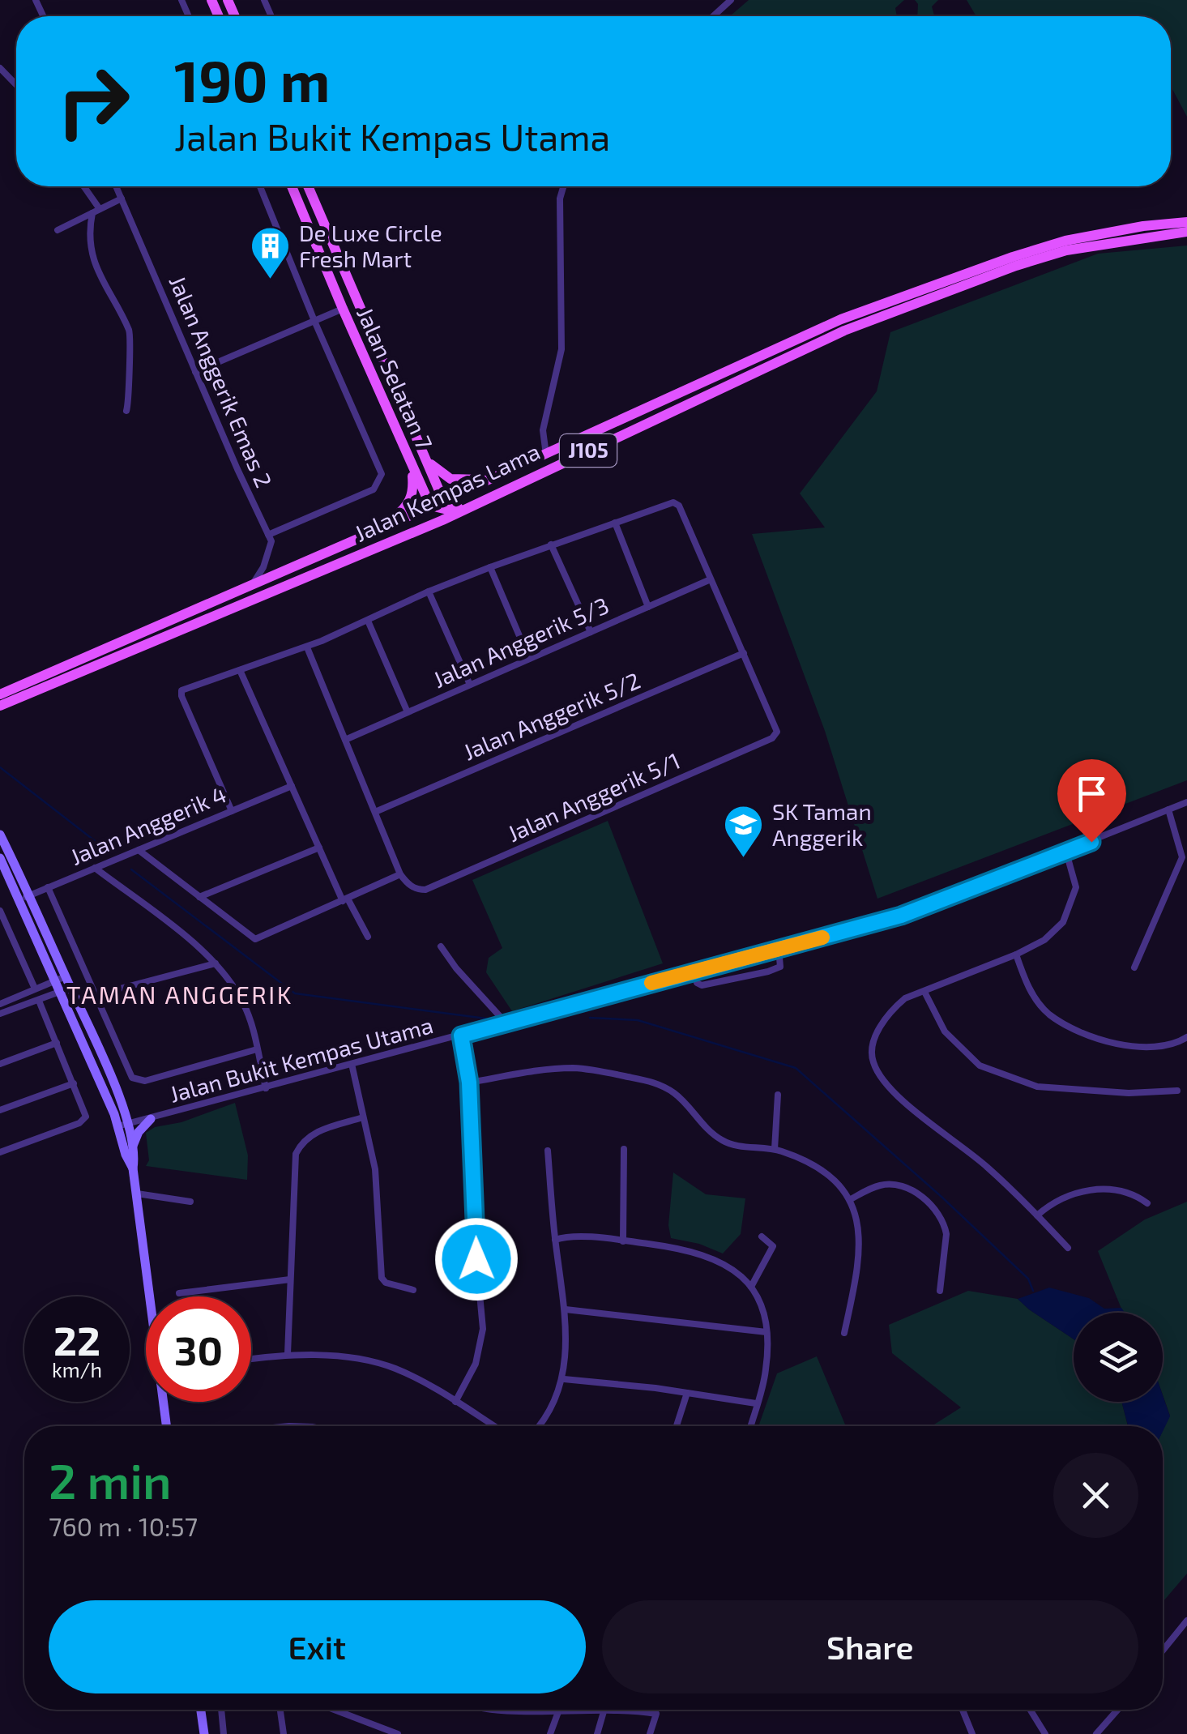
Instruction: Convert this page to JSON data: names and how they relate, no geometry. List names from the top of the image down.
{
  "streets": {
    "main road": ["Jalan Selatan 7", "J105", "Jalan Kempas Lama"],
    "street": [
      "Jalan Anggerik Emas 2",
      "Jalan Anggerik 5/3",
      "Jalan Anggerik 5/2",
      "Jalan Anggerik 5/1",
      "Jalan Anggerik 4",
      "Jalan Bukit Kempas Utama"
    ]
  },
  "crossings": [
    ["Jalan Selatan 7", "Jalan Kempas Lama"],
    ["Jalan Anggerik 5/2", "Jalan Anggerik 5/1"]
  ],
  "districts": ["TAMAN ANGGERIK"],
  "places": {
    "building": ["De Luxe Circle Fresh Mart"],
    "school or university": ["SK Taman Anggerik"]
  },
  "page": {
    "turn": ["190 m", "Jalan Bukit Kempas Utama"],
    "speed": "22 km/h",
    "limit": "30",
    "heading": ["2 min", "760 m · 10:57"],
    "buttons": ["Exit", "Share"]
  }
}
